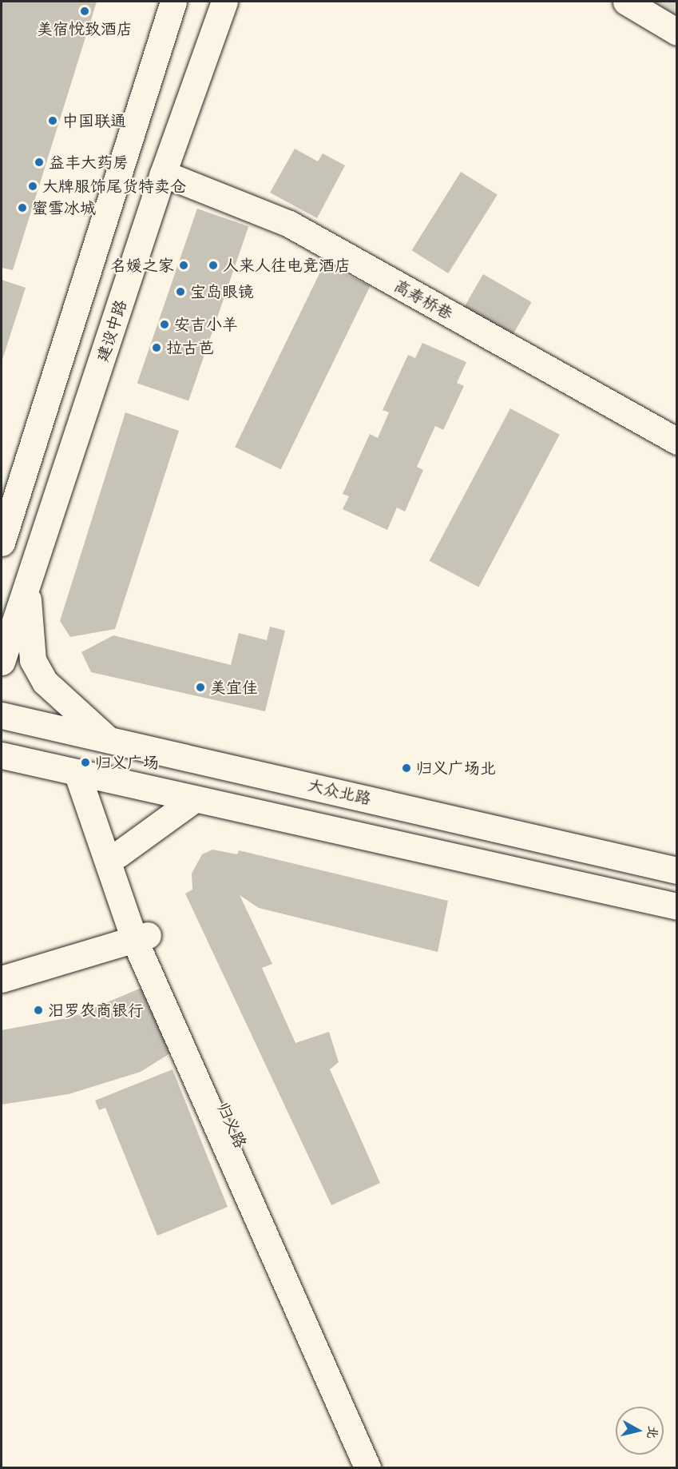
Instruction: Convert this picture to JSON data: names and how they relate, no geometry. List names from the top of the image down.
{
  "streets": {
    "main road": [
      "高寿桥巷",
      "建设中路",
      "大众北路",
      "归义路"
    ]
  },
  "crossings": [
    ["高寿桥巷", "建设中路"]
  ],
  "places": [
    "美宿悦致酒店",
    "中国联通",
    "益丰大药房",
    "大牌服饰尾货特卖仓",
    "蜜雪冰城",
    "名媛之家",
    "人来人往电竞酒店",
    "宝岛眼镜",
    "安吉小羊",
    "拉古芭",
    "美宜佳",
    "归义广场",
    "归义广场北",
    "汨罗农商银行"
  ],
  "north": "right"
}
